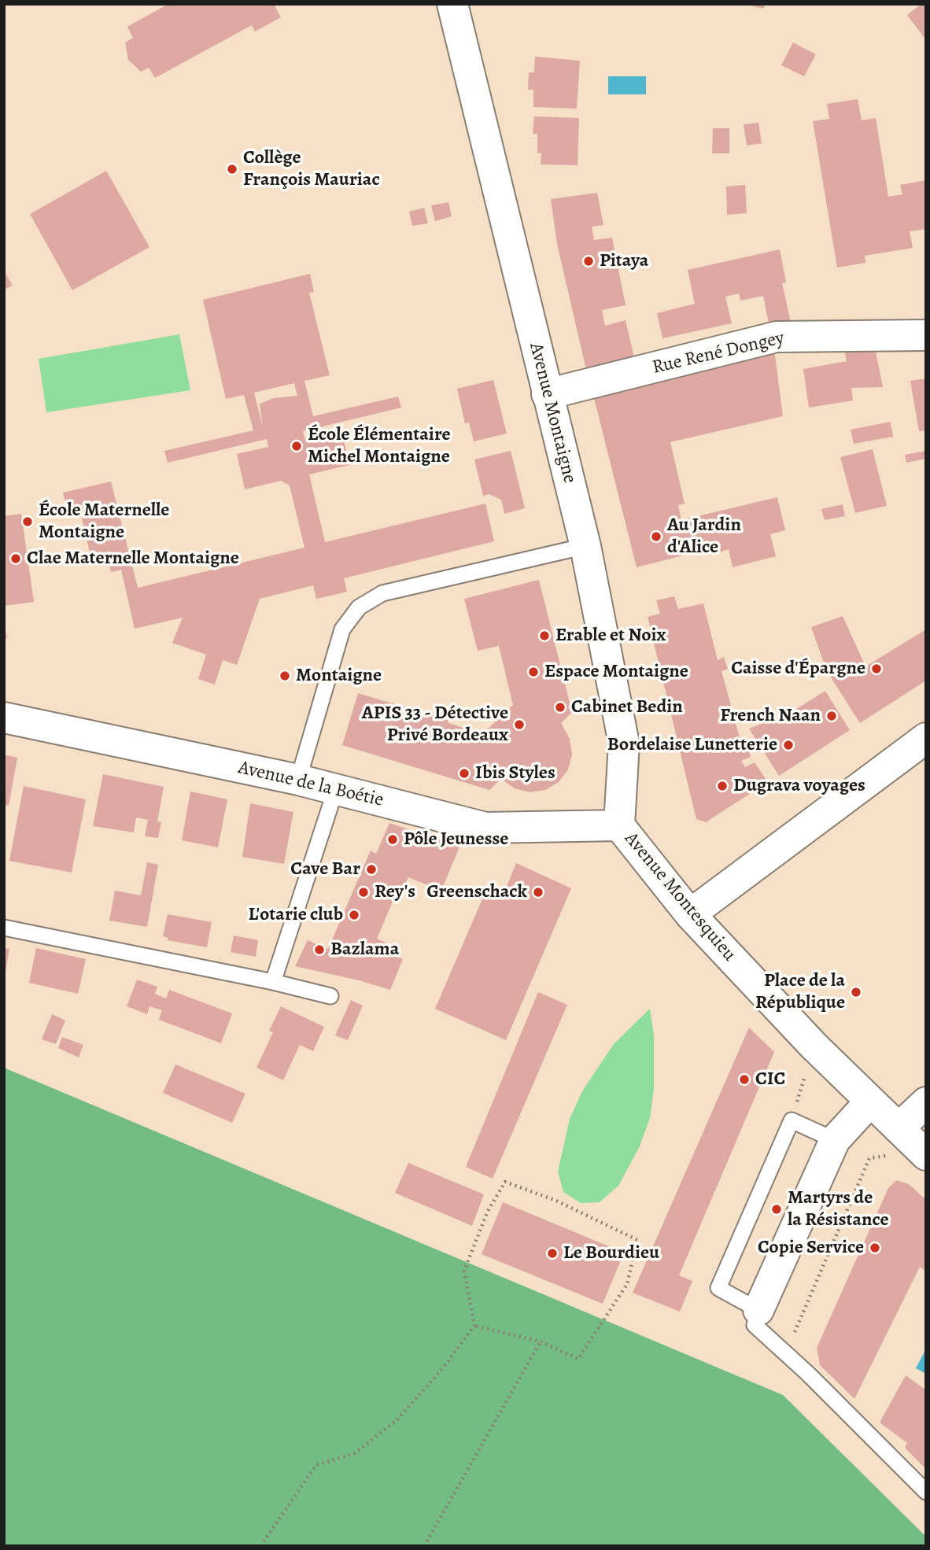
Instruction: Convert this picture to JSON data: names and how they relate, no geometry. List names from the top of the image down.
{
  "streets": {
    "main road": [
      "Rue René Dongey",
      "Avenue Montaigne",
      "Avenue de la Boétie",
      "Avenue Montesquieu"
    ]
  },
  "crossings": [
    ["Rue René Dongey", "Avenue Montaigne"],
    ["Avenue Montaigne", "Avenue de la Boétie"],
    ["Avenue Montaigne", "Avenue Montesquieu"],
    ["Avenue de la Boétie", "Avenue Montesquieu"]
  ],
  "places": [
    "Collège François Mauriac",
    "Pitaya",
    "École Élémentaire Michel Montaigne",
    "École Maternelle Montaigne",
    "Au Jardin d'Alice",
    "Clae Maternelle Montaigne",
    "Erable et Noix",
    "Caisse d'Épargne",
    "Espace Montaigne",
    "Montaigne",
    "Cabinet Bedin",
    "French Naan",
    "APIS 33 - Détective Privé Bordeaux",
    "Bordelaise Lunetterie",
    "Ibis Styles",
    "Dugrava voyages",
    "Pôle Jeunesse",
    "Cave Bar",
    "Rey's",
    "Greenschack",
    "L'otarie club",
    "Bazlama",
    "Place de la République",
    "CIC",
    "Martyrs de la Résistance",
    "Copie Service",
    "Le Bourdieu"
  ]
}
